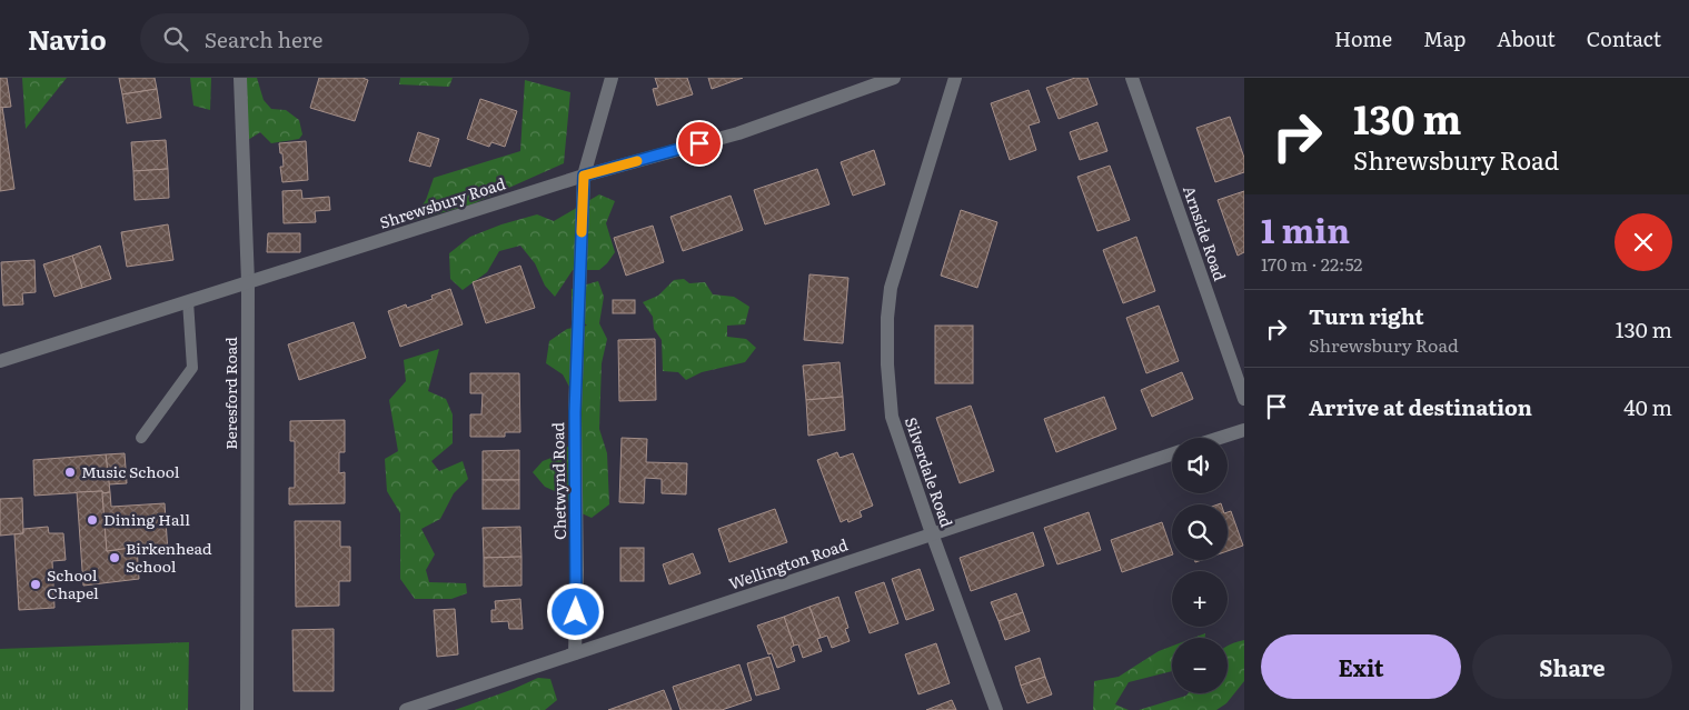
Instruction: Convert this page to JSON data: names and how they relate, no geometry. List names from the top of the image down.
{
  "streets": {
    "street": [
      "Shrewsbury Road",
      "Arnside Road",
      "Beresford Road",
      "Silverdale Road",
      "Chetwynd Road",
      "Wellington Road"
    ]
  },
  "crossings": [
    ["Shrewsbury Road", "Beresford Road"],
    ["Shrewsbury Road", "Chetwynd Road"],
    ["Silverdale Road", "Wellington Road"],
    ["Chetwynd Road", "Wellington Road"]
  ],
  "places": [
    "Music School",
    "Dining Hall",
    "Birkenhead School",
    "School Chapel"
  ],
  "page": {
    "header": "Navio",
    "search": "Search here",
    "nav": [
      "Home",
      "Map",
      "About",
      "Contact"
    ],
    "turn": ["130 m", "Shrewsbury Road"],
    "heading": ["1 min", "170 m · 22:52"],
    "list": [
      {
        "name": "Turn right",
        "note": "Shrewsbury Road",
        "value": "130 m"
      },
      {
        "name": "Arrive at destination",
        "value": "40 m"
      }
    ],
    "map_buttons": ["+", "−"],
    "buttons": ["Exit", "Share"]
  }
}
